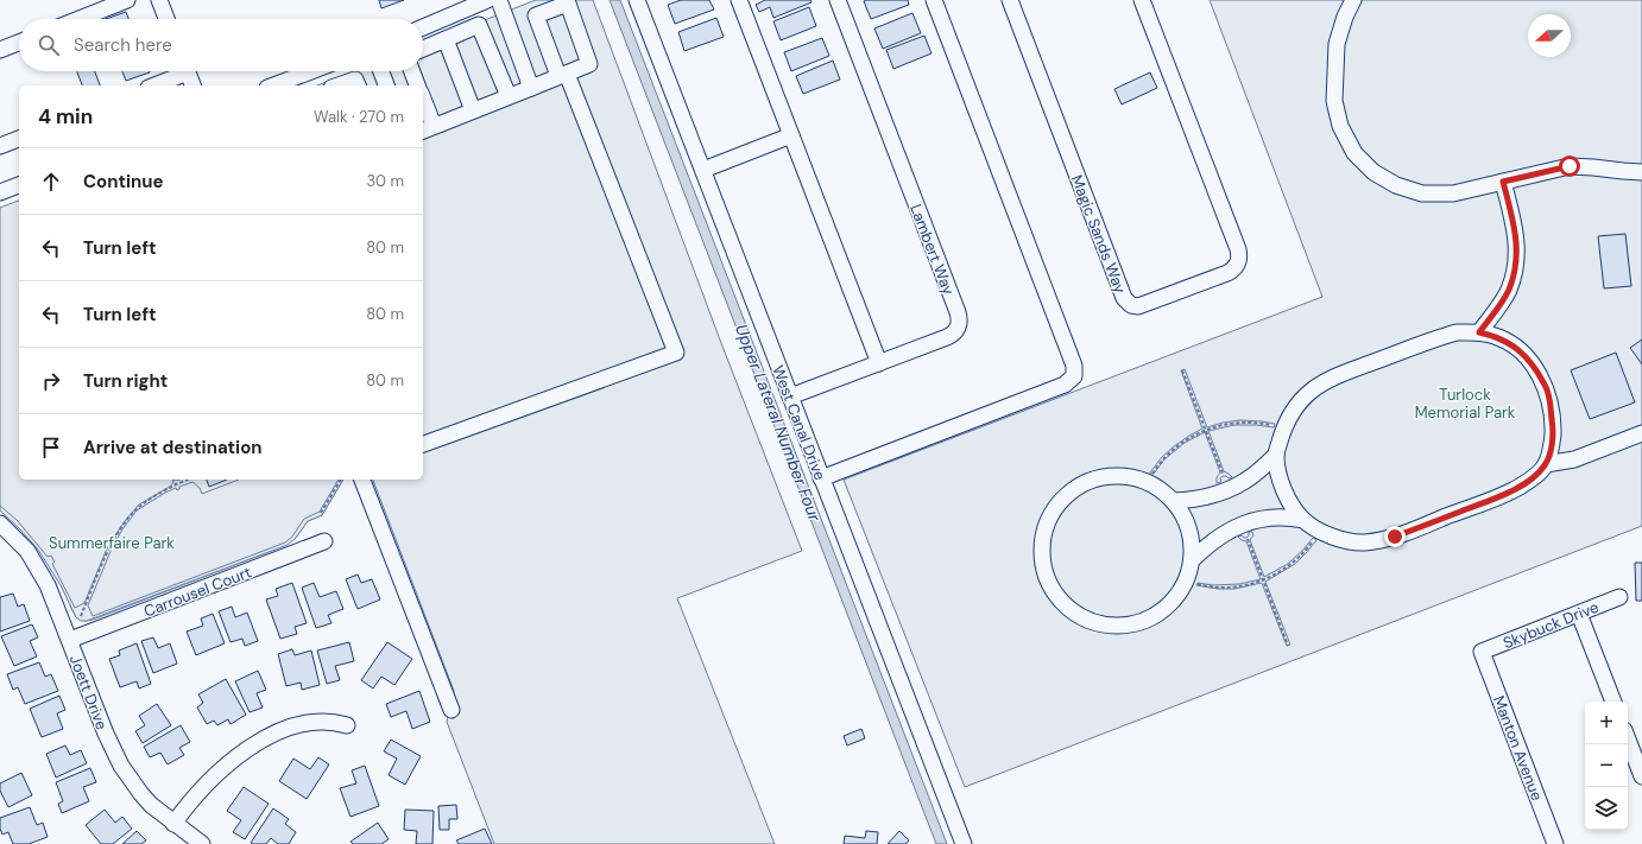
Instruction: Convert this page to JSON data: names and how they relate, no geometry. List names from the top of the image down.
{
  "streets": {
    "street": [
      "Magic Sands Way",
      "Lambert Way",
      "West Canal Drive",
      "Carrousel Court",
      "Skybuck Drive",
      "Joett Drive",
      "Manton Avenue"
    ]
  },
  "crossings": [
    ["Lambert Way", "West Canal Drive"],
    ["Carrousel Court", "Joett Drive"],
    ["Skybuck Drive", "Manton Avenue"]
  ],
  "water": ["Upper Lateral Number Four"],
  "parks": ["Turlock Memorial Park", "Summerfaire Park"],
  "north": "left",
  "page": {
    "search": "Search here",
    "heading": ["4 min", "Walk · 270 m"],
    "list": [
      ["Continue", "30 m"],
      ["Turn left", "80 m"],
      ["Turn left", "80 m"],
      ["Turn right", "80 m"],
      "Arrive at destination"
    ],
    "map_buttons": ["+", "−"]
  }
}
